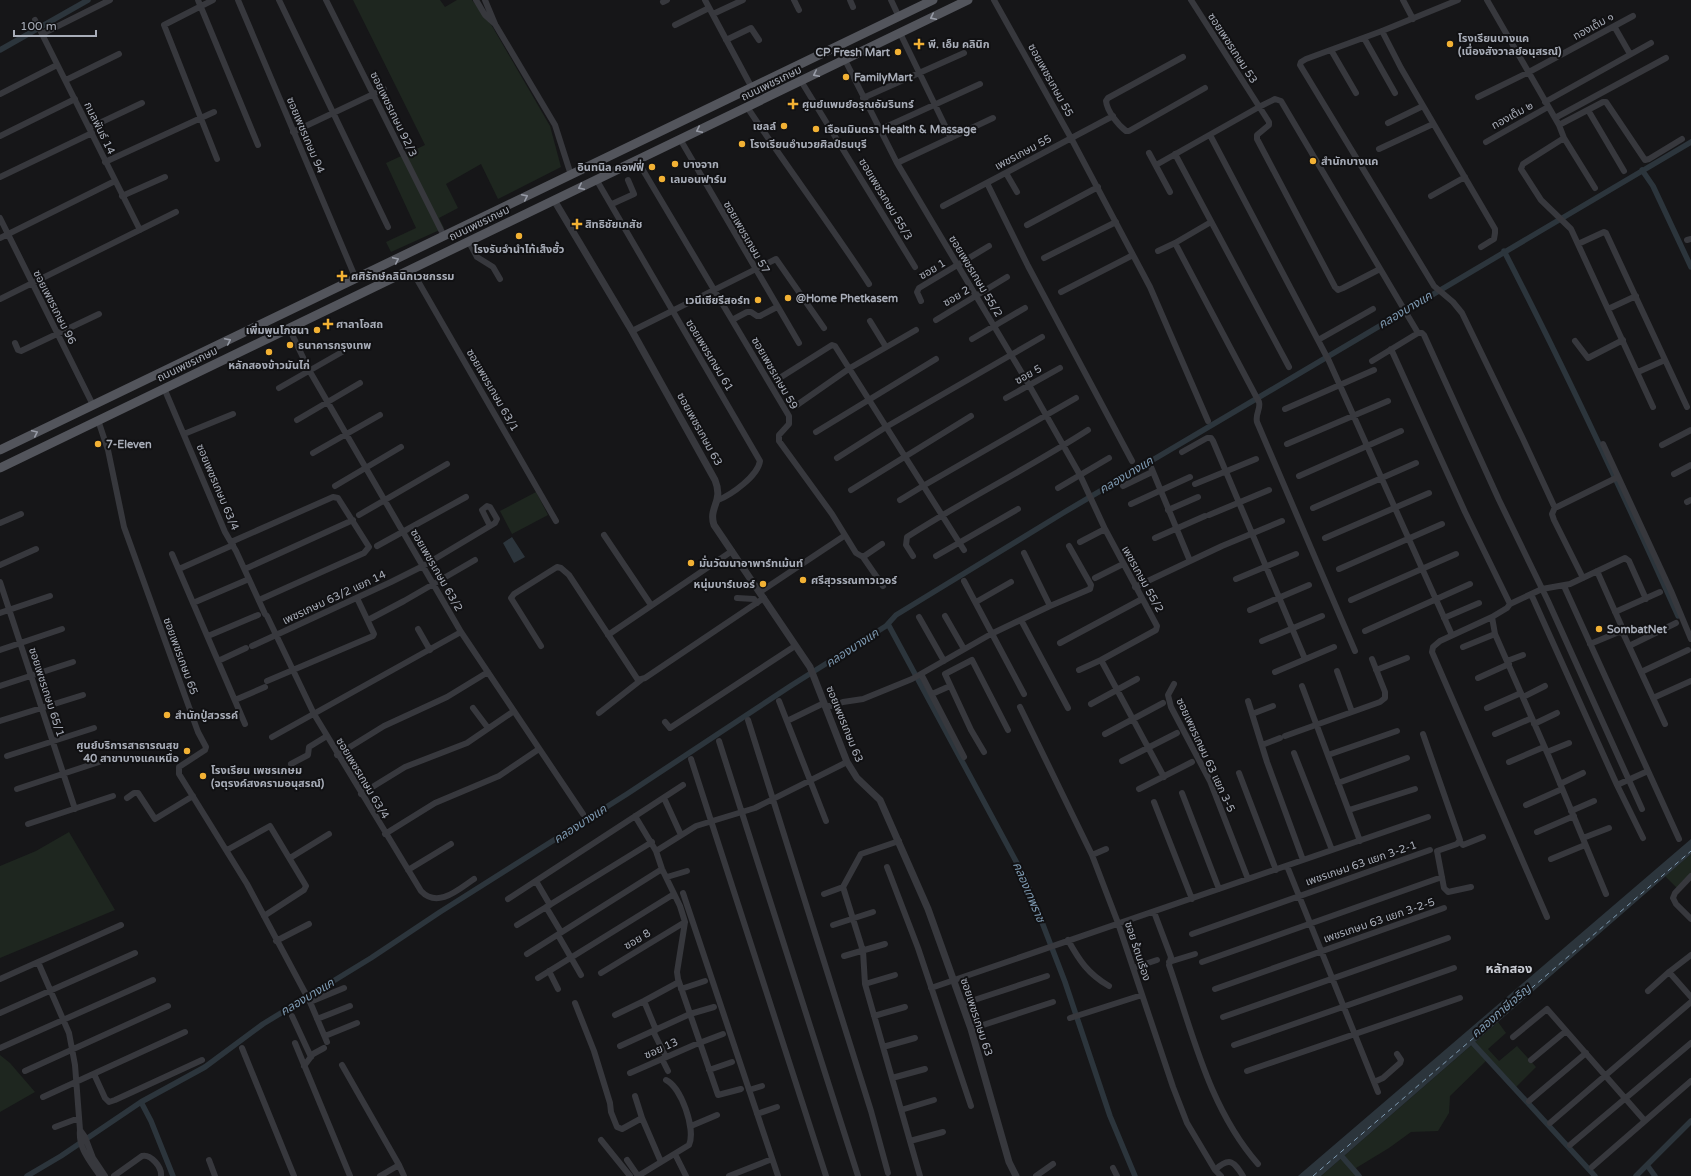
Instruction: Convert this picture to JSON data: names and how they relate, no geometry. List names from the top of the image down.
{
  "streets": {
    "main road": ["ถนนเพชรเกษม"],
    "street": [
      "ทองเต็ม ๑",
      "ซอยเพชรเกษม 53",
      "ซอยเพชรเกษม 55",
      "ซอยเพชรเกษม 92/3",
      "ทองเต็ม ๒",
      "กมลพันธ์ 14",
      "ซอยเพชรเกษม 94",
      "เพชรเกษม 55",
      "ซอยเพชรเกษม 55/3",
      "ซอยเพชรเกษม 57",
      "ซอย 1",
      "ซอยเพชรเกษม 55/2",
      "ซอย 2",
      "ซอยเพชรเกษม 96",
      "ซอยเพชรเกษม 61",
      "ซอยเพชรเกษม 59",
      "ซอย 5",
      "ซอยเพชรเกษม 63/1",
      "ซอยเพชรเกษม 63",
      "ซอยเพชรเกษม 63/4",
      "ซอยเพชรเกษม 63/2",
      "เพชรเกษม 55/2",
      "เพชรเกษม 63/2 แยก 14",
      "ซอยเพชรเกษม 65",
      "ซอยเพชรเกษม 65/1",
      "ซอยเพชรเกษม 63 แยก 3-5",
      "เพชรเกษม 63 แยก 3-2-1",
      "เพชรเกษม 63 แยก 3-2-5",
      "ซอย 8",
      "ซอย ร้ตนเรึอง",
      "ซอย 13"
    ]
  },
  "crossings": [
    ["ซอยเพชรเกษม 55", "เพชรเกษม 55"],
    ["ถนนเพชรเกษม", "ซอยเพชรเกษม 92/3"],
    ["ถนนเพชรเกษม", "ซอยเพชรเกษม 94"],
    ["ถนนเพชรเกษม", "ซอยเพชรเกษม 55/3"],
    ["ถนนเพชรเกษม", "ซอยเพชรเกษม 57"],
    ["ถนนเพชรเกษม", "ซอยเพชรเกษม 55/2"],
    ["ถนนเพชรเกษม", "ซอยเพชรเกษม 96"],
    ["ถนนเพชรเกษม", "ซอยเพชรเกษม 61"],
    ["ถนนเพชรเกษม", "ซอยเพชรเกษม 59"],
    ["ถนนเพชรเกษม", "ซอยเพชรเกษม 63/1"],
    ["ถนนเพชรเกษม", "ซอยเพชรเกษม 63"],
    ["ถนนเพชรเกษม", "ซอยเพชรเกษม 63/4"],
    ["ถนนเพชรเกษม", "ซอยเพชรเกษม 63/2"],
    ["ถนนเพชรเกษม", "ซอยเพชรเกษม 65"],
    ["ซอย 1", "ซอยเพชรเกษม 55/2"],
    ["ซอยเพชรเกษม 55/2", "ซอย 2"],
    ["ซอยเพชรเกษม 55/2", "ซอย 5"],
    ["ซอยเพชรเกษม 55/2", "เพชรเกษม 55/2"],
    ["ซอยเพชรเกษม 61", "ซอยเพชรเกษม 63"],
    ["ซอยเพชรเกษม 63/4", "เพชรเกษม 63/2 แยก 14"],
    ["ซอยเพชรเกษม 63/2", "เพชรเกษม 63/2 แยก 14"]
  ],
  "districts": ["หลักสอง"],
  "water": ["คลองบางแค", "คลองเทพราช", "คลองภาษีเจริญ"],
  "places": {
    "health": [
      "พี. เอ็ม คลินิก",
      "ศูนย์แพมย์อรุณอัมรินทร์",
      "สิทธิชัยเภสัช",
      "ศศิรักษ์คลินิกเวชกรรม",
      "ศาลาโอสถ"
    ],
    "other": [
      "โรงเรียนบางแค (เนื่องสังวาลย์อนุสรณ์)",
      "CP Fresh Mart",
      "FamilyMart",
      "เชลล์",
      "เรือนมินตรา Health & Massage",
      "โรงเรียนอำนวยศิลป์ธนบุรี",
      "สำนักบางแค",
      "บางจาก",
      "อินทนิล คอฟฟี่",
      "เลมอนฟาร์ม",
      "โรงรับจำนำไท้เส็งฮั้ว",
      "@Home Phetkasem",
      "เวนีเซียรีสอร์ท",
      "เพิ่มพูนโภชนา",
      "ธนาคารกรุงเทพ",
      "หลักสองข้าวมันไก่",
      "7-Eleven",
      "มั่นวัฒนาอาพาร์ทเม้นท์",
      "ศรีสุวรรณทาวเวอร์",
      "หนุ่มบาร์เบอร์",
      "SombatNet",
      "สำนักปู่สวรรค์",
      "ศูนย์บริการสาธารณสุข 40 สาขาบางแคเหนือ",
      "โรงเรียน เพชรเกษม (จตุรงค์สงครามอนุสรณ์)"
    ]
  },
  "scale_bar": "100 m"
}
